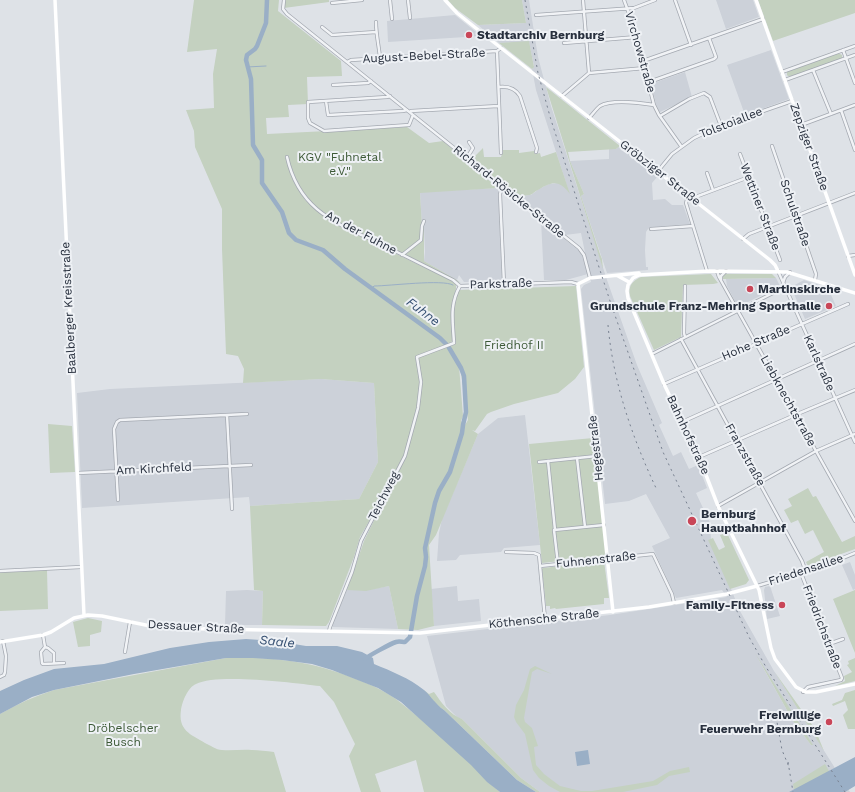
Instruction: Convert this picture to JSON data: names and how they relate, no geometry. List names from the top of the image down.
{
  "streets": {
    "main road": [
      "Zepziger Straße",
      "Gröbziger Straße",
      "Baalberger Kreisstraße",
      "Bahnhofstraße",
      "Hegestraße",
      "Köthensche Straße",
      "Dessauer Straße"
    ],
    "street": [
      "Virchowstraße",
      "August-Bebel-Straße",
      "Tolstoiallee",
      "Richard-Rösicke-Straße",
      "Wettiner Straße",
      "Schulstraße",
      "An der Fuhne",
      "Parkstraße",
      "Hohe Straße",
      "Karlstraße",
      "Liebknechtstraße",
      "Franzstraße",
      "Am Kirchfeld",
      "Teichweg",
      "Fuhnenstraße",
      "Friedensallee",
      "Friedrichstraße"
    ]
  },
  "crossings": [
    ["Virchowstraße", "Tolstoiallee"],
    ["August-Bebel-Straße", "Gröbziger Straße"],
    ["August-Bebel-Straße", "Richard-Rösicke-Straße"],
    ["Tolstoiallee", "Zepziger Straße"],
    ["Tolstoiallee", "Gröbziger Straße"],
    ["Gröbziger Straße", "Karlstraße"],
    ["An der Fuhne", "Parkstraße"],
    ["Parkstraße", "Hegestraße"],
    ["Parkstraße", "Teichweg"],
    ["Baalberger Kreisstraße", "Am Kirchfeld"],
    ["Baalberger Kreisstraße", "Dessauer Straße"],
    ["Hohe Straße", "Karlstraße"],
    ["Hohe Straße", "Liebknechtstraße"],
    ["Hohe Straße", "Bahnhofstraße"],
    ["Hohe Straße", "Franzstraße"],
    ["Bahnhofstraße", "Friedensallee"],
    ["Bahnhofstraße", "Köthensche Straße"],
    ["Bahnhofstraße", "Friedrichstraße"],
    ["Hegestraße", "Fuhnenstraße"],
    ["Hegestraße", "Köthensche Straße"],
    ["Franzstraße", "Friedensallee"],
    ["Teichweg", "Köthensche Straße"],
    ["Teichweg", "Dessauer Straße"],
    ["Fuhnenstraße", "Köthensche Straße"],
    ["Friedensallee", "Köthensche Straße"],
    ["Friedensallee", "Friedrichstraße"],
    ["Köthensche Straße", "Dessauer Straße"]
  ],
  "water": ["Fuhne", "Saale"],
  "parks": ["KGV \"Fuhnetal e.V.\"", "Friedhof II", "Dröbelscher Busch"],
  "places": [
    "Stadtarchiv Bernburg",
    "Martinskirche",
    "Grundschule Franz-Mehring Sporthalle",
    "Bernburg Hauptbahnhof",
    "Family-Fitness",
    "Freiwillige Feuerwehr Bernburg"
  ]
}
